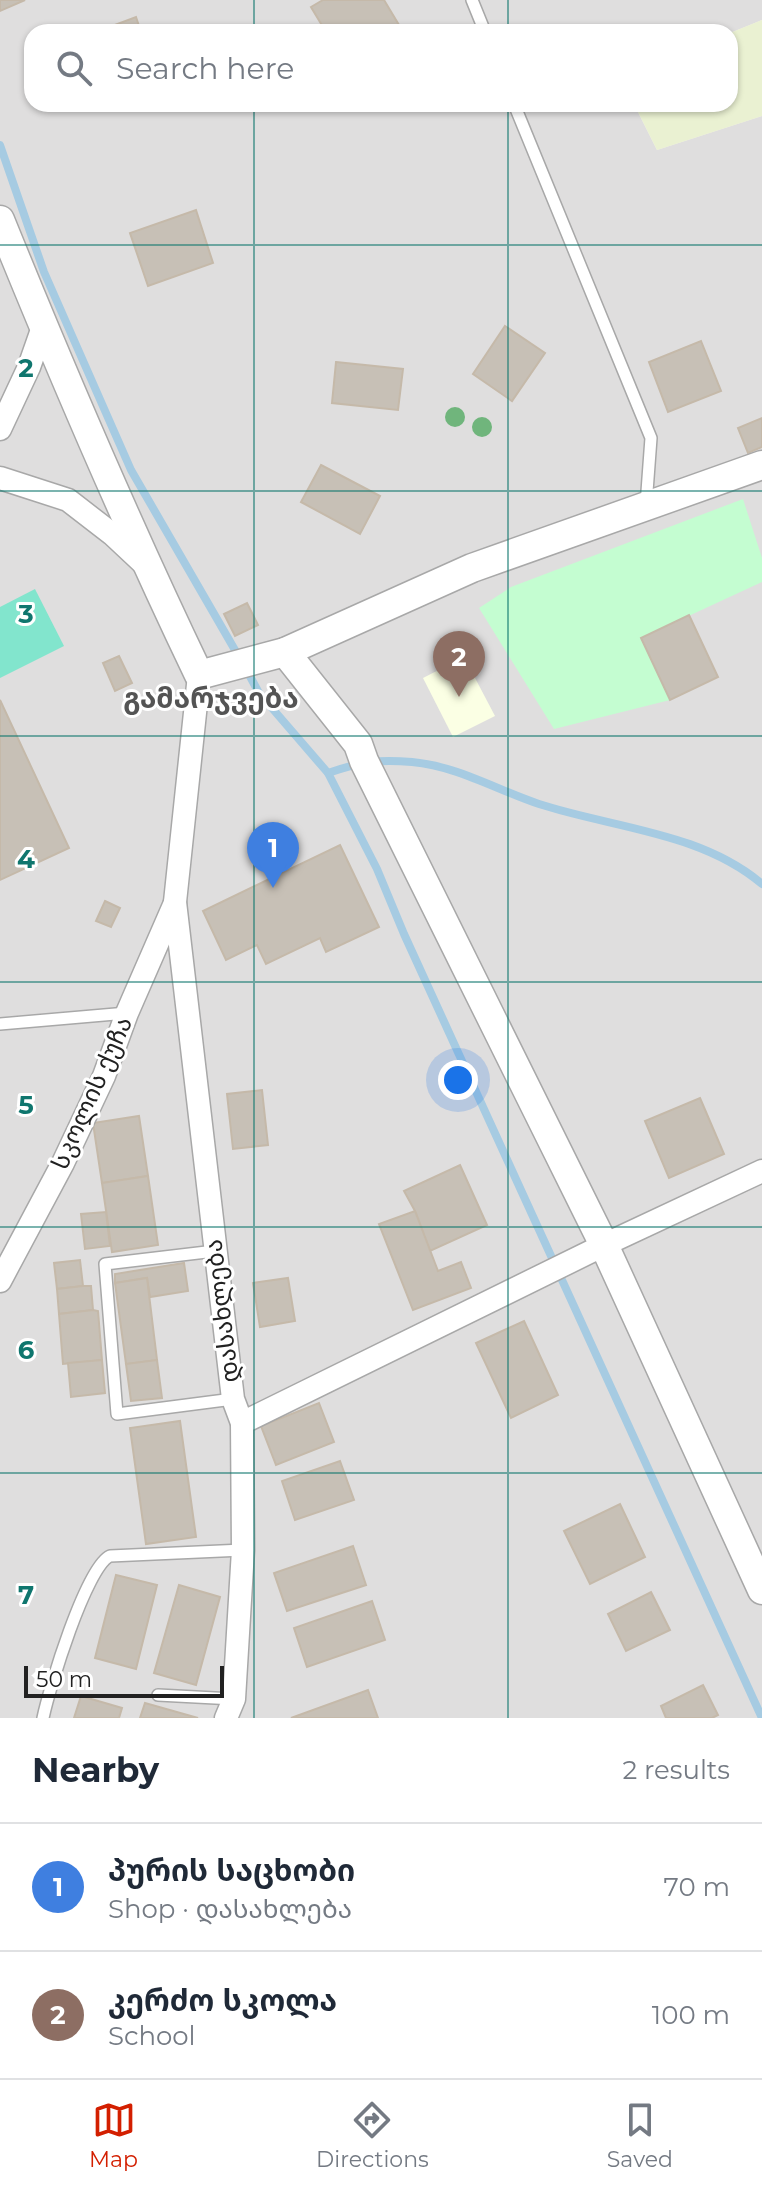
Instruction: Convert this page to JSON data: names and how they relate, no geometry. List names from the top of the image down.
{
  "streets": {
    "street": ["სკოლის ქუჩა", "დასახლება"]
  },
  "crossings": [
    ["სკოლის ქუჩა", "დასახლება"]
  ],
  "districts": ["გამარჯვება"],
  "scale_bar": "50 m",
  "page": {
    "search": "Search here",
    "pins": ["2", "1"],
    "scale": "50 m",
    "heading": ["Nearby", "2 results"],
    "list": [
      {
        "mark": "1",
        "name": "პურის საცხობი",
        "note": "Shop · დასახლება",
        "value": "70 m"
      },
      {
        "mark": "2",
        "name": "კერძო სკოლა",
        "note": "School",
        "value": "100 m"
      }
    ],
    "nav": ["Map", "Directions", "Saved"]
  },
  "grid": {
    "rows": [
      "2",
      "3",
      "4",
      "5",
      "6",
      "7"
    ]
  }
}
